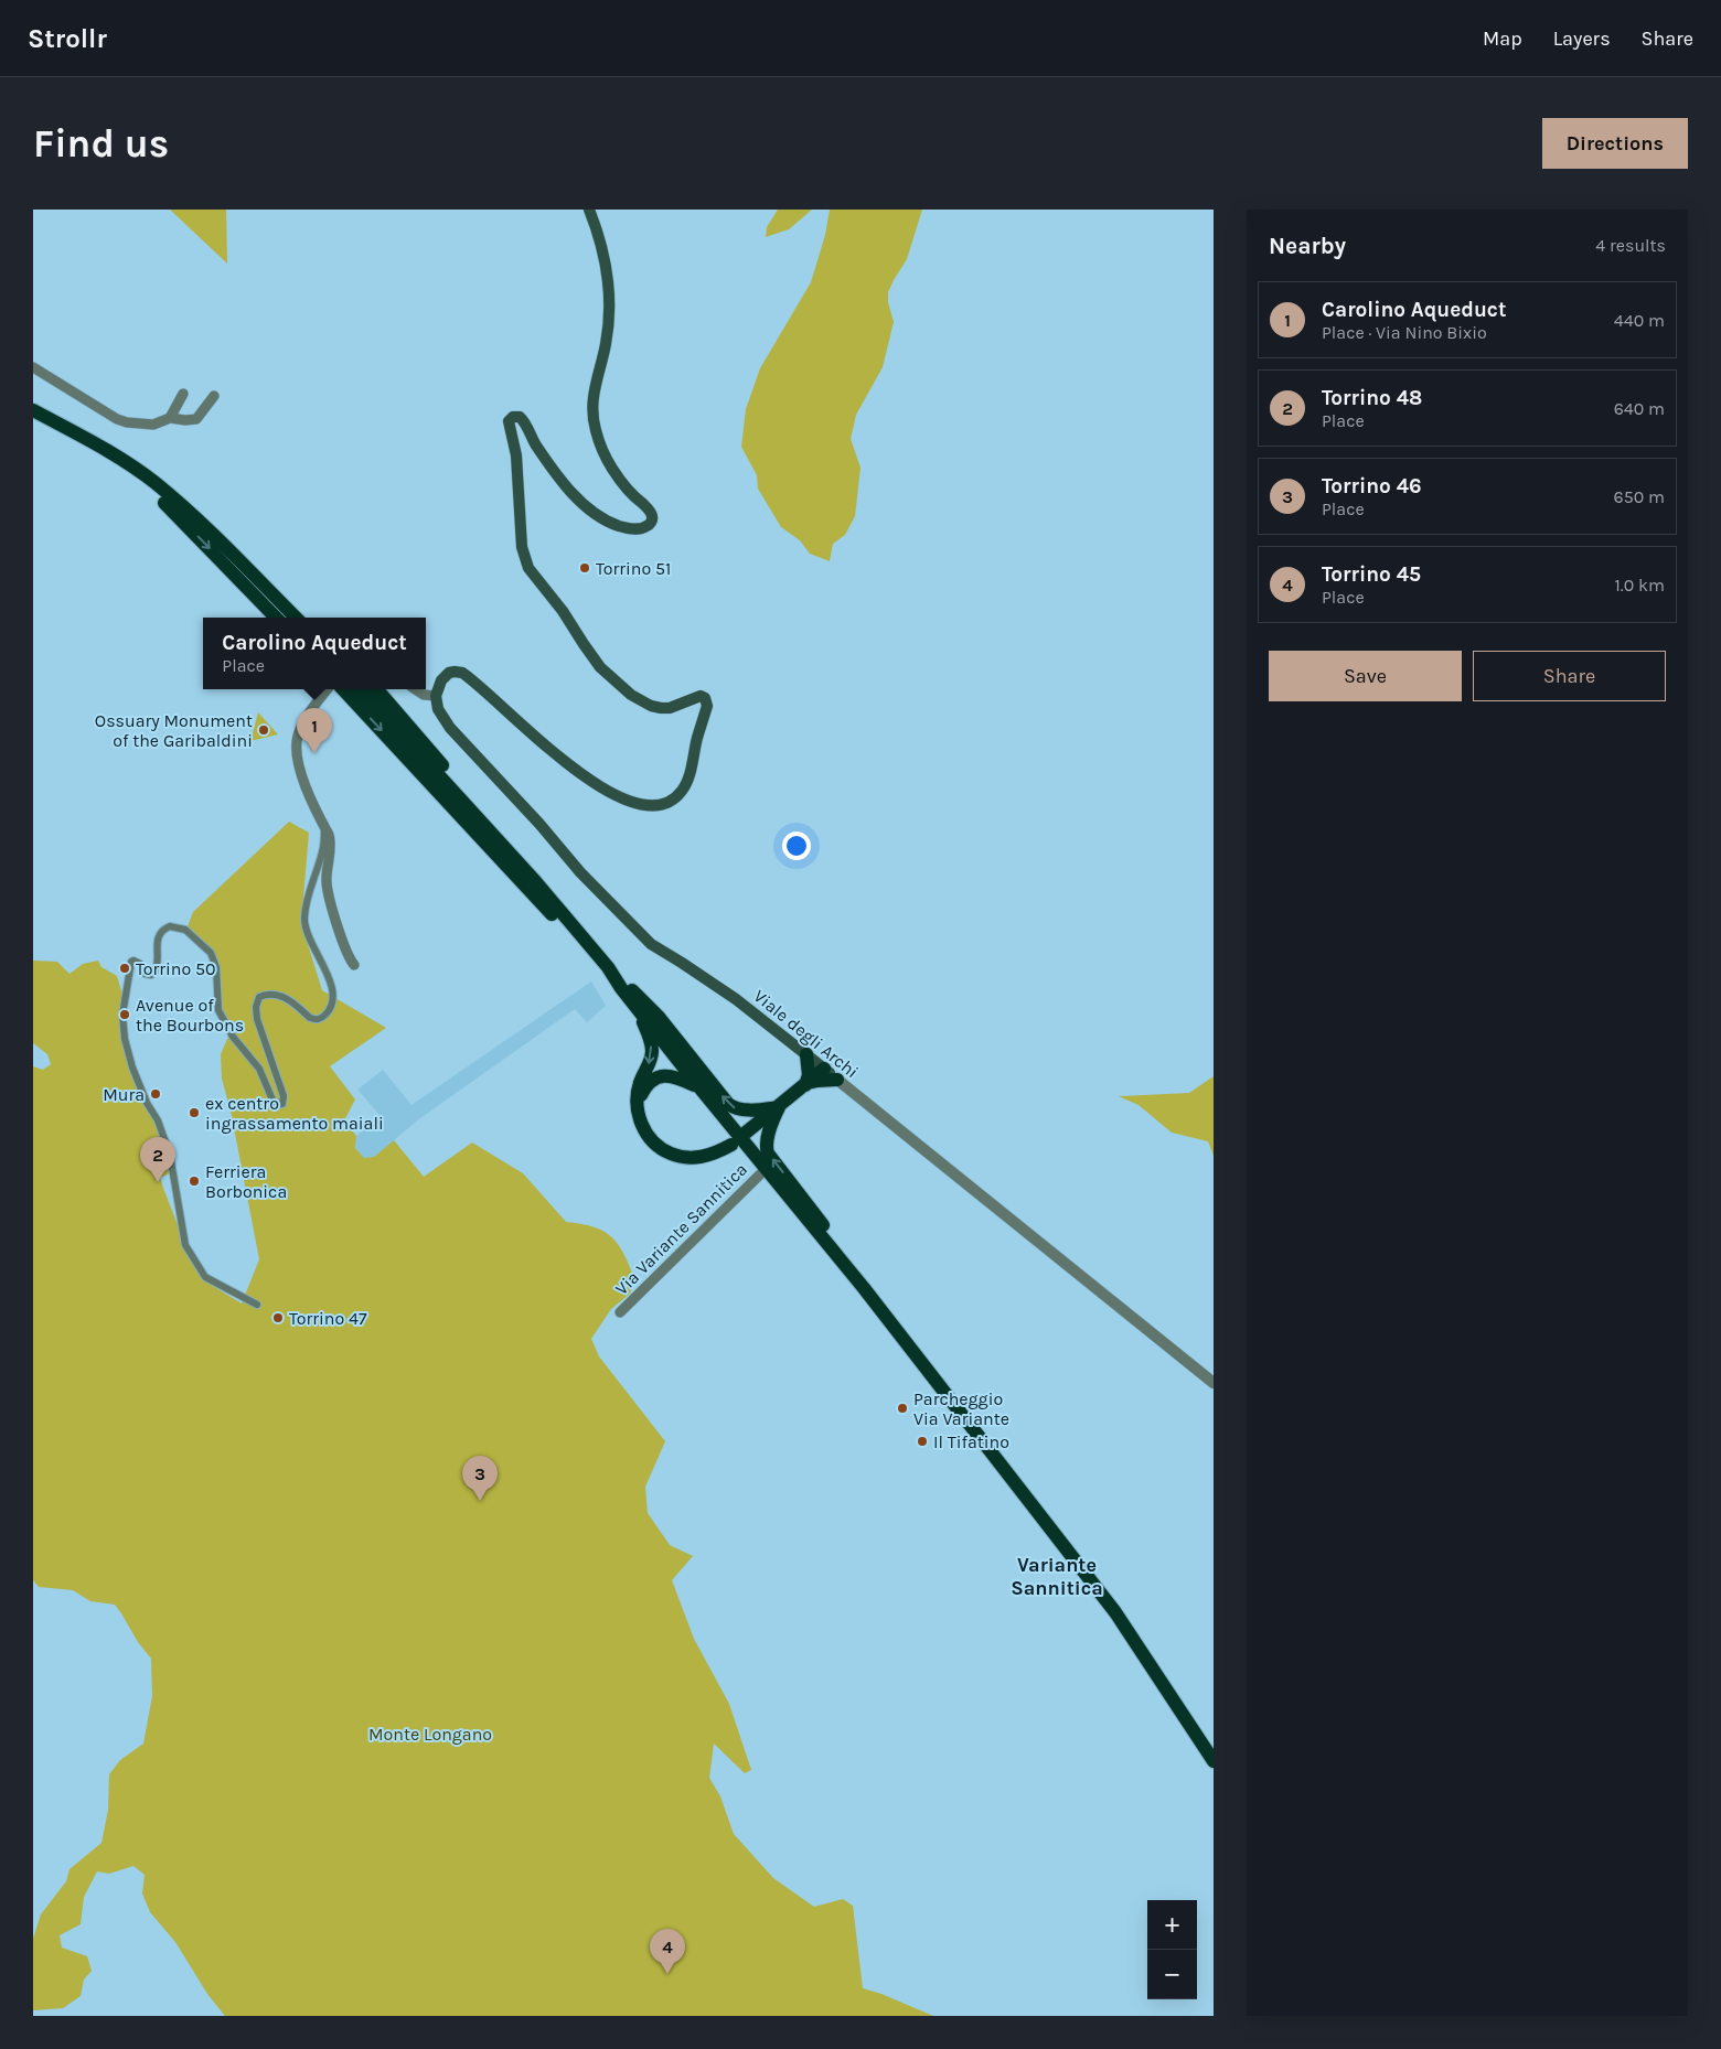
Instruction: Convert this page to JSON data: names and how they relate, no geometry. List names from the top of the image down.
{
  "streets": {
    "main road": ["Viale degli Archi"],
    "street": ["Via Variante Sannitica"]
  },
  "districts": ["Variante Sannitica"],
  "parks": ["Monte Longano"],
  "places": [
    "Torrino 51",
    "Ossuary Monument of the Garibaldini",
    "Torrino 50",
    "Avenue of the Bourbons",
    "Mura",
    "ex centro ingrassamento maiali",
    "Ferriera Borbonica",
    "Torrino 47",
    "Parcheggio Via Variante",
    "Il Tifatino"
  ],
  "page": {
    "header": "Strollr",
    "nav": ["Map", "Layers", "Share"],
    "buttons": [
      "Directions",
      ["Save", "Share"]
    ],
    "title": "Find us",
    "heading": ["Nearby", "4 results"],
    "list": [
      {
        "mark": "1",
        "name": "Carolino Aqueduct",
        "note": "Place · Via Nino Bixio",
        "value": "440 m"
      },
      {
        "mark": "2",
        "name": "Torrino 48",
        "note": "Place",
        "value": "640 m"
      },
      {
        "mark": "3",
        "name": "Torrino 46",
        "note": "Place",
        "value": "650 m"
      },
      {
        "mark": "4",
        "name": "Torrino 45",
        "note": "Place",
        "value": "1.0 km"
      }
    ],
    "popup": ["Carolino Aqueduct", "Place"],
    "pins": [
      "1",
      "2",
      "3",
      "4"
    ],
    "map_buttons": ["+", "−"]
  }
}
